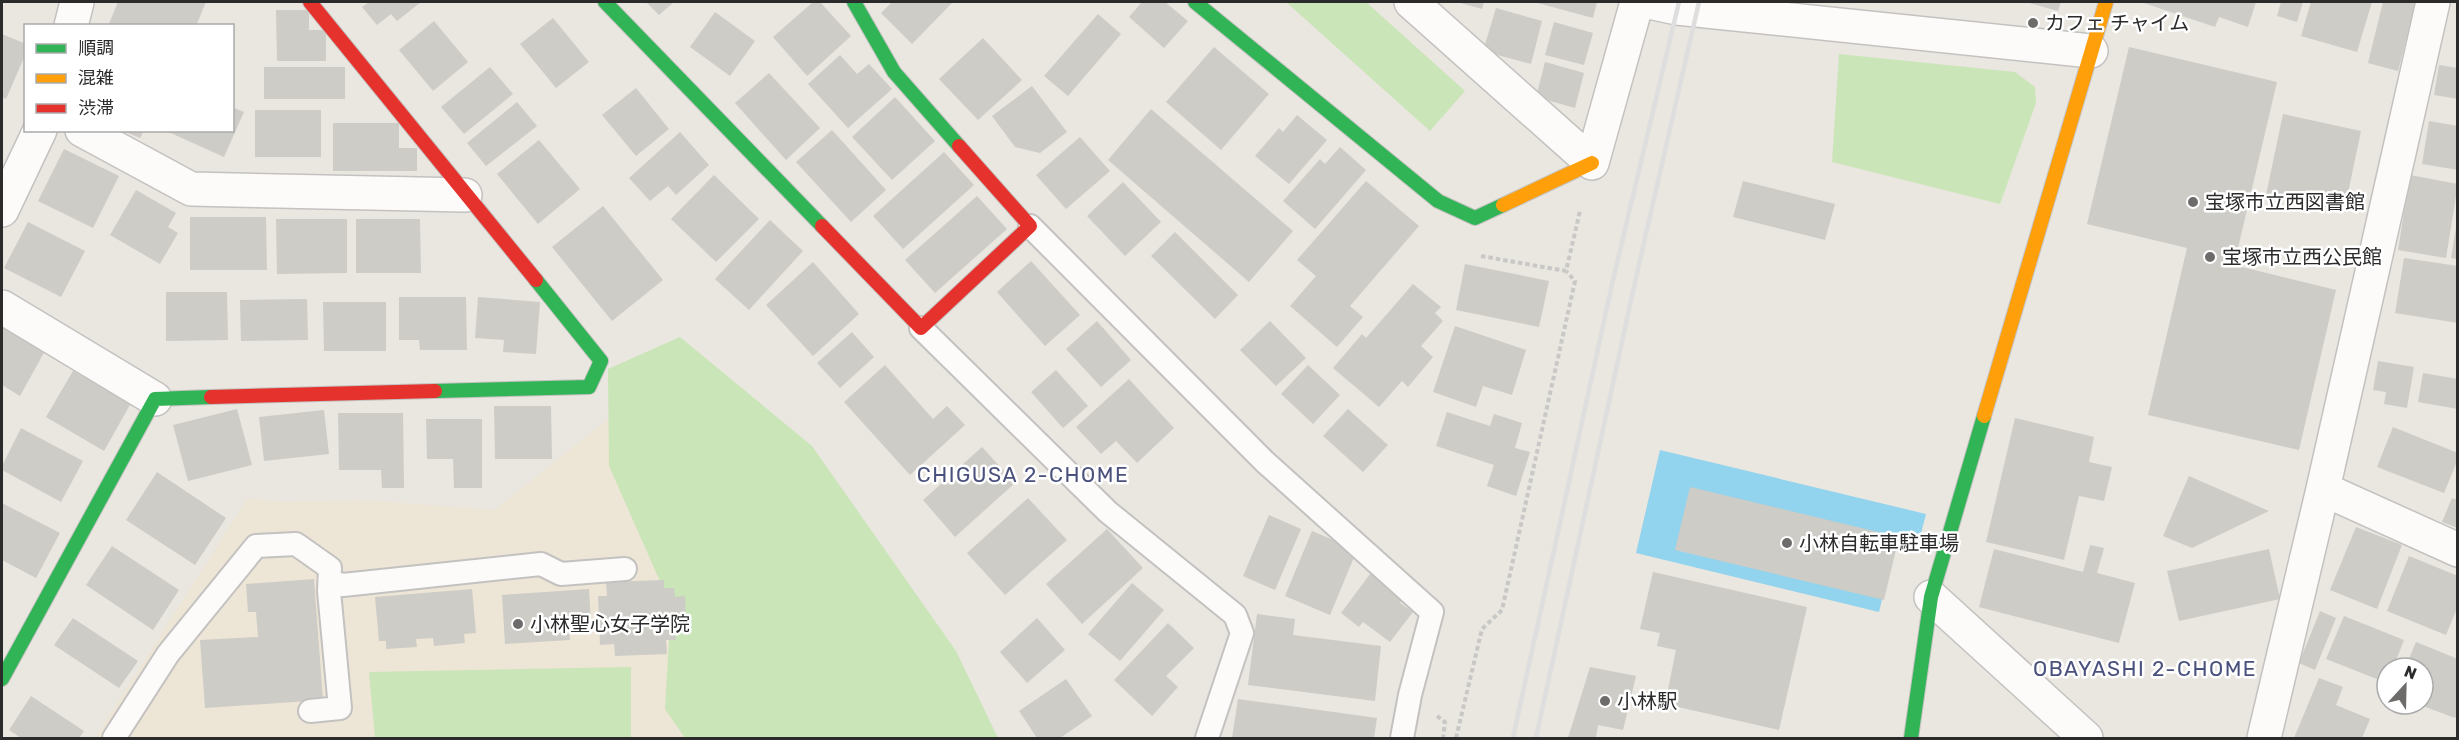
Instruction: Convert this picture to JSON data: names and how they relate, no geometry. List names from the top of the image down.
{
  "districts": ["CHIGUSA 2-CHOME", "OBAYASHI 2-CHOME"],
  "places": [
    "カフェ チャイム",
    "宝塚市立西図書館",
    "宝塚市立西公民館",
    "小林自転車駐車場",
    "小林聖心女子学院",
    "小林駅"
  ],
  "legend": ["順調", "混雑", "渋滞"],
  "north": "top"
}
